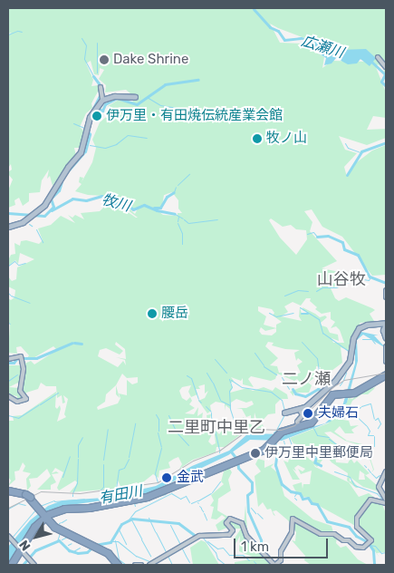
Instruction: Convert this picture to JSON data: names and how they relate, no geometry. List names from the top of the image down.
{
  "districts": ["山谷牧", "二ノ瀬", "二里町中里乙"],
  "water": ["広瀬川", "牧川", "有田川"],
  "places": [
    "Dake Shrine",
    "伊万里・有田焼伝統産業会館",
    "牧ノ山",
    "腰岳",
    "夫婦石",
    "伊万里中里郵便局",
    "金武"
  ],
  "scale_bar": "1 km",
  "north": "bottom left"
}
